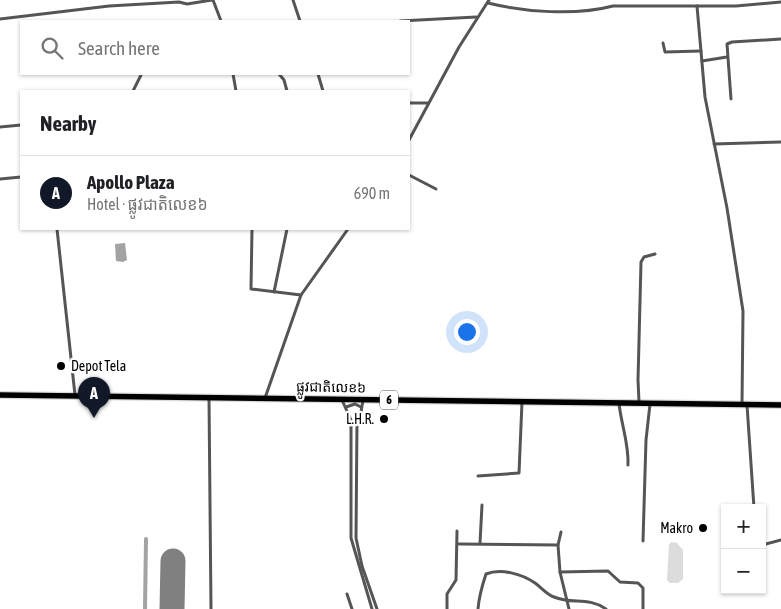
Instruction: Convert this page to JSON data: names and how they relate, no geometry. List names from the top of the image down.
{
  "streets": {
    "highway": ["ផ្លូវជាតិលេខ៦", "6"]
  },
  "places": ["Depot Tela", "L.H.R.", "Makro"],
  "page": {
    "search": "Search here",
    "heading": "Nearby",
    "list": [
      {
        "mark": "A",
        "name": "Apollo Plaza",
        "note": "Hotel · ផ្លូវជាតិលេខ៦",
        "value": "690 m"
      }
    ],
    "pins": "A",
    "map_buttons": ["+", "−"]
  }
}
